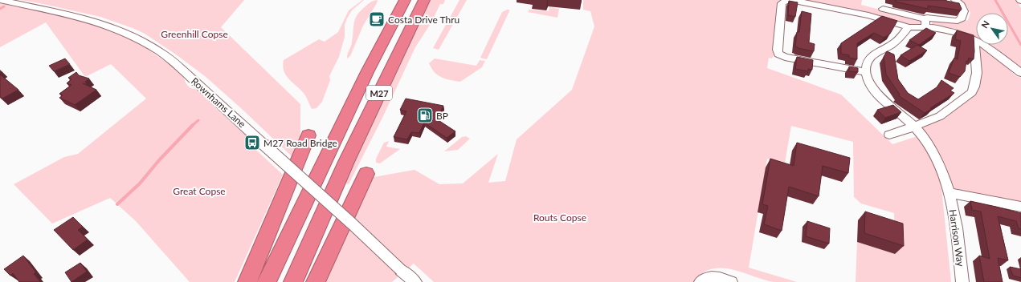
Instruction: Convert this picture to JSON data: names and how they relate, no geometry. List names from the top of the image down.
{
  "streets": {
    "highway": ["M27"],
    "street": ["Rownhams Lane", "Harrison Way"]
  },
  "parks": ["Greenhill Copse", "Great Copse", "Routs Copse"],
  "places": {
    "cafe": ["Costa Drive Thru"],
    "fuel station": ["BP"],
    "bus stop": ["M27 Road Bridge"]
  },
  "north": "top left"
}
